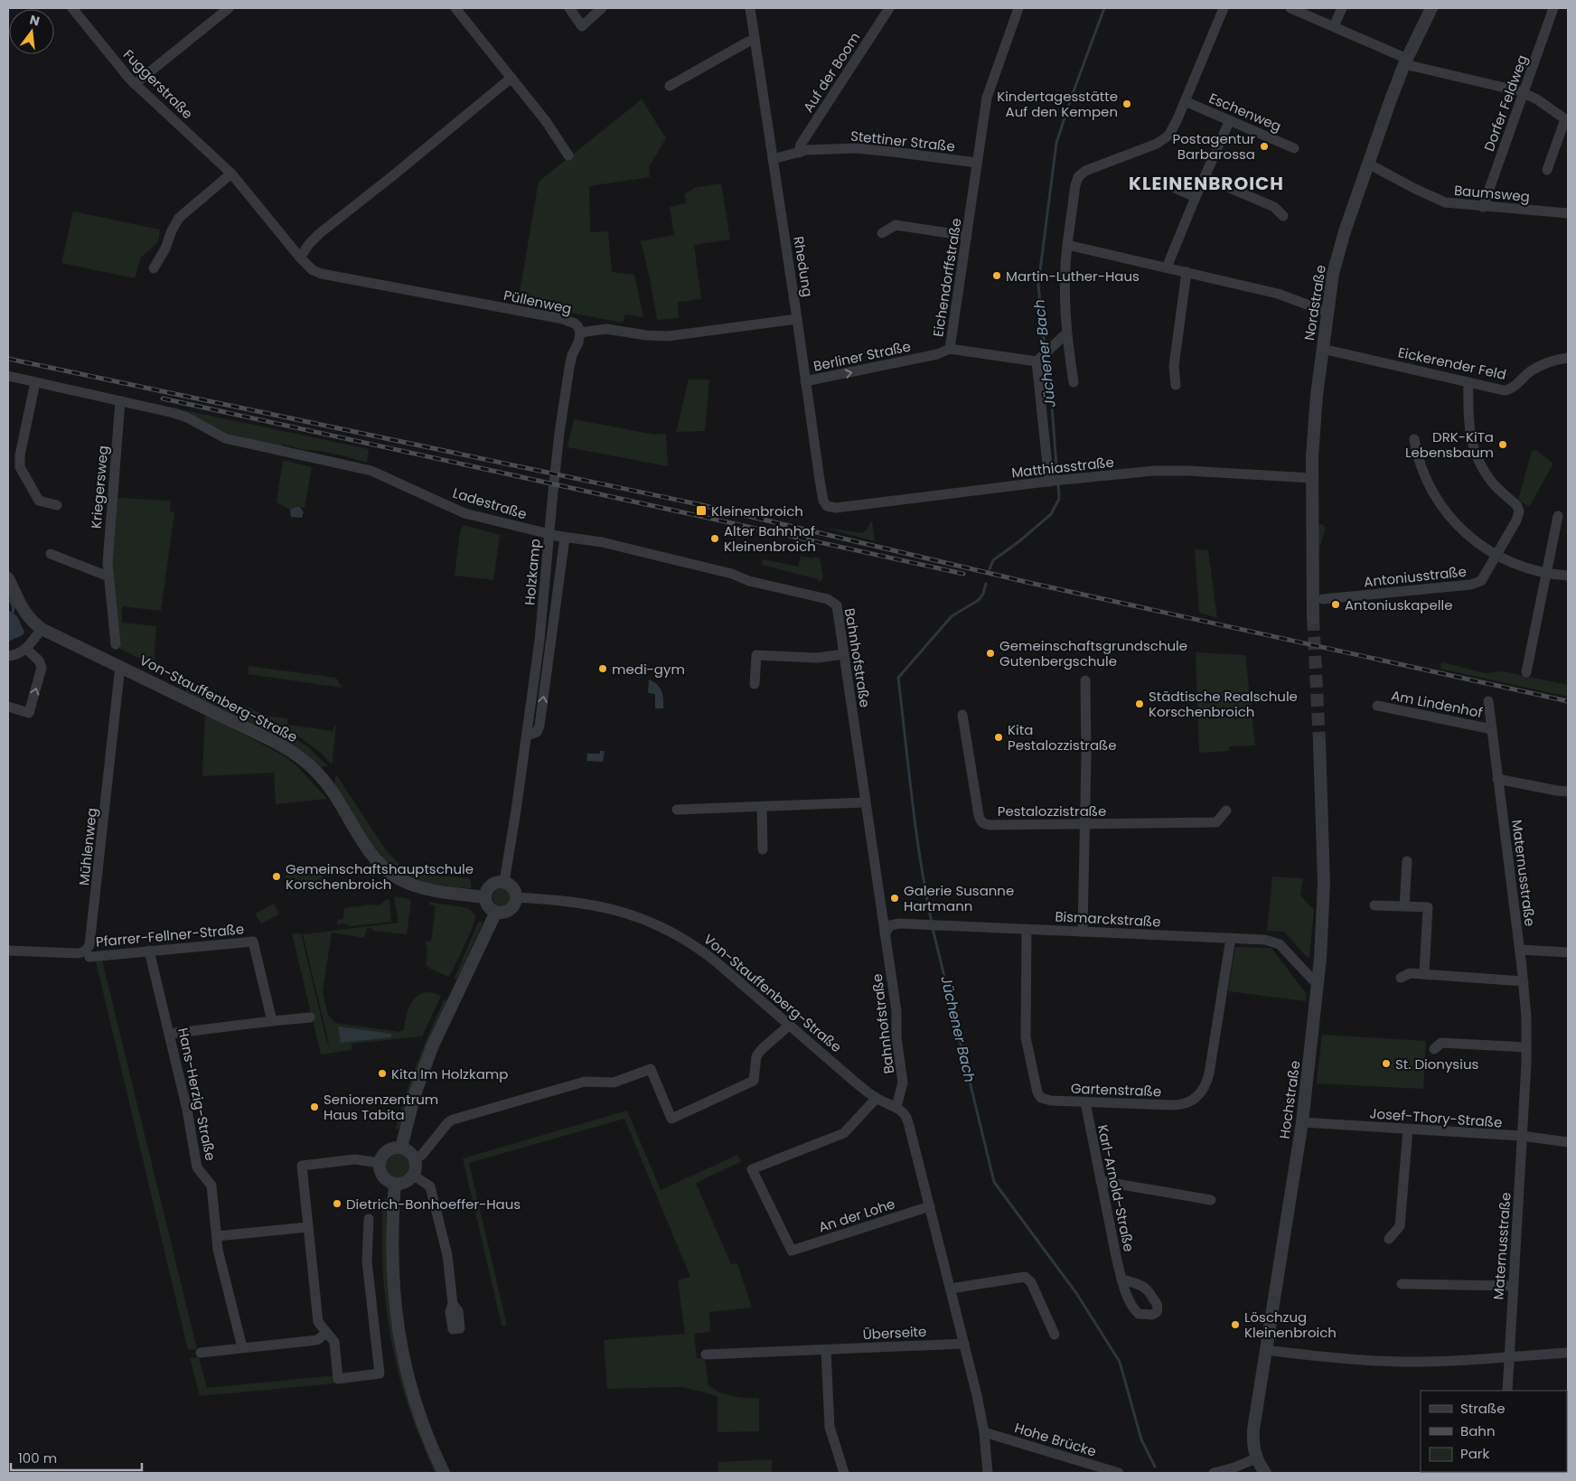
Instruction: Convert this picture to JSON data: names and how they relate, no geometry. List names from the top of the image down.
{
  "streets": {
    "street": [
      "Auf der Boom",
      "Fuggerstraße",
      "Dorfer Feldweg",
      "Eschenweg",
      "Stettiner Straße",
      "Baumsweg",
      "Rhedung",
      "Eichendorffstraße",
      "Püllenweg",
      "Nordstraße",
      "Berliner Straße",
      "Eickerender Feld",
      "Matthiasstraße",
      "Kriegersweg",
      "Ladestraße",
      "Holzkamp",
      "Antoniusstraße",
      "Bahnhofstraße",
      "Von-Stauffenberg-Straße",
      "Am Lindenhof",
      "Pestalozzistraße",
      "Mühlenweg",
      "Maternusstraße",
      "Bismarckstraße",
      "Pfarrer-Fellner-Straße",
      "Gartenstraße",
      "Hans-Herzig-Straße",
      "Hochstraße",
      "Josef-Thory-Straße",
      "Karl-Arnold-Straße",
      "An der Lohe",
      "Überseite",
      "Hohe Brücke"
    ]
  },
  "crossings": [
    ["Auf der Boom", "Stettiner Straße"],
    ["Fuggerstraße", "Püllenweg"],
    ["Dorfer Feldweg", "Baumsweg"],
    ["Stettiner Straße", "Rhedung"],
    ["Stettiner Straße", "Eichendorffstraße"],
    ["Baumsweg", "Nordstraße"],
    ["Rhedung", "Püllenweg"],
    ["Rhedung", "Berliner Straße"],
    ["Rhedung", "Matthiasstraße"],
    ["Eichendorffstraße", "Berliner Straße"],
    ["Püllenweg", "Holzkamp"],
    ["Nordstraße", "Eickerender Feld"],
    ["Nordstraße", "Matthiasstraße"],
    ["Eickerender Feld", "Antoniusstraße"],
    ["Kriegersweg", "Ladestraße"],
    ["Ladestraße", "Holzkamp"],
    ["Ladestraße", "Bahnhofstraße"],
    ["Holzkamp", "Von-Stauffenberg-Straße"],
    ["Bahnhofstraße", "Von-Stauffenberg-Straße"],
    ["Bahnhofstraße", "Bismarckstraße"],
    ["Von-Stauffenberg-Straße", "Mühlenweg"],
    ["Von-Stauffenberg-Straße", "An der Lohe"],
    ["Am Lindenhof", "Maternusstraße"],
    ["Maternusstraße", "Josef-Thory-Straße"],
    ["Bismarckstraße", "Gartenstraße"],
    ["Bismarckstraße", "Hochstraße"],
    ["Pfarrer-Fellner-Straße", "Hans-Herzig-Straße"],
    ["Gartenstraße", "Karl-Arnold-Straße"],
    ["Hochstraße", "Josef-Thory-Straße"]
  ],
  "one_way": ["Berliner Straße"],
  "districts": ["KLEINENBROICH"],
  "water": ["Jüchener Bach"],
  "places": {
    "other": [
      "Kindertagesstätte Auf den Kempen",
      "Postagentur Barbarossa",
      "Martin-Luther-Haus",
      "DRK-KiTa Lebensbaum",
      "Alter Bahnhof Kleinenbroich",
      "Antoniuskapelle",
      "Gemeinschaftsgrundschule Gutenbergschule",
      "medi-gym",
      "Städtische Realschule Korschenbroich",
      "Kita Pestalozzistraße",
      "Gemeinschaftshauptschule Korschenbroich",
      "Galerie Susanne Hartmann",
      "St. Dionysius",
      "Kita Im Holzkamp",
      "Seniorenzentrum Haus Tabita",
      "Dietrich-Bonhoeffer-Haus",
      "Löschzug Kleinenbroich"
    ],
    "transit": ["Kleinenbroich"]
  },
  "legend": ["Straße", "Bahn", "Park"],
  "scale_bar": "100 m",
  "north": "top"
}
